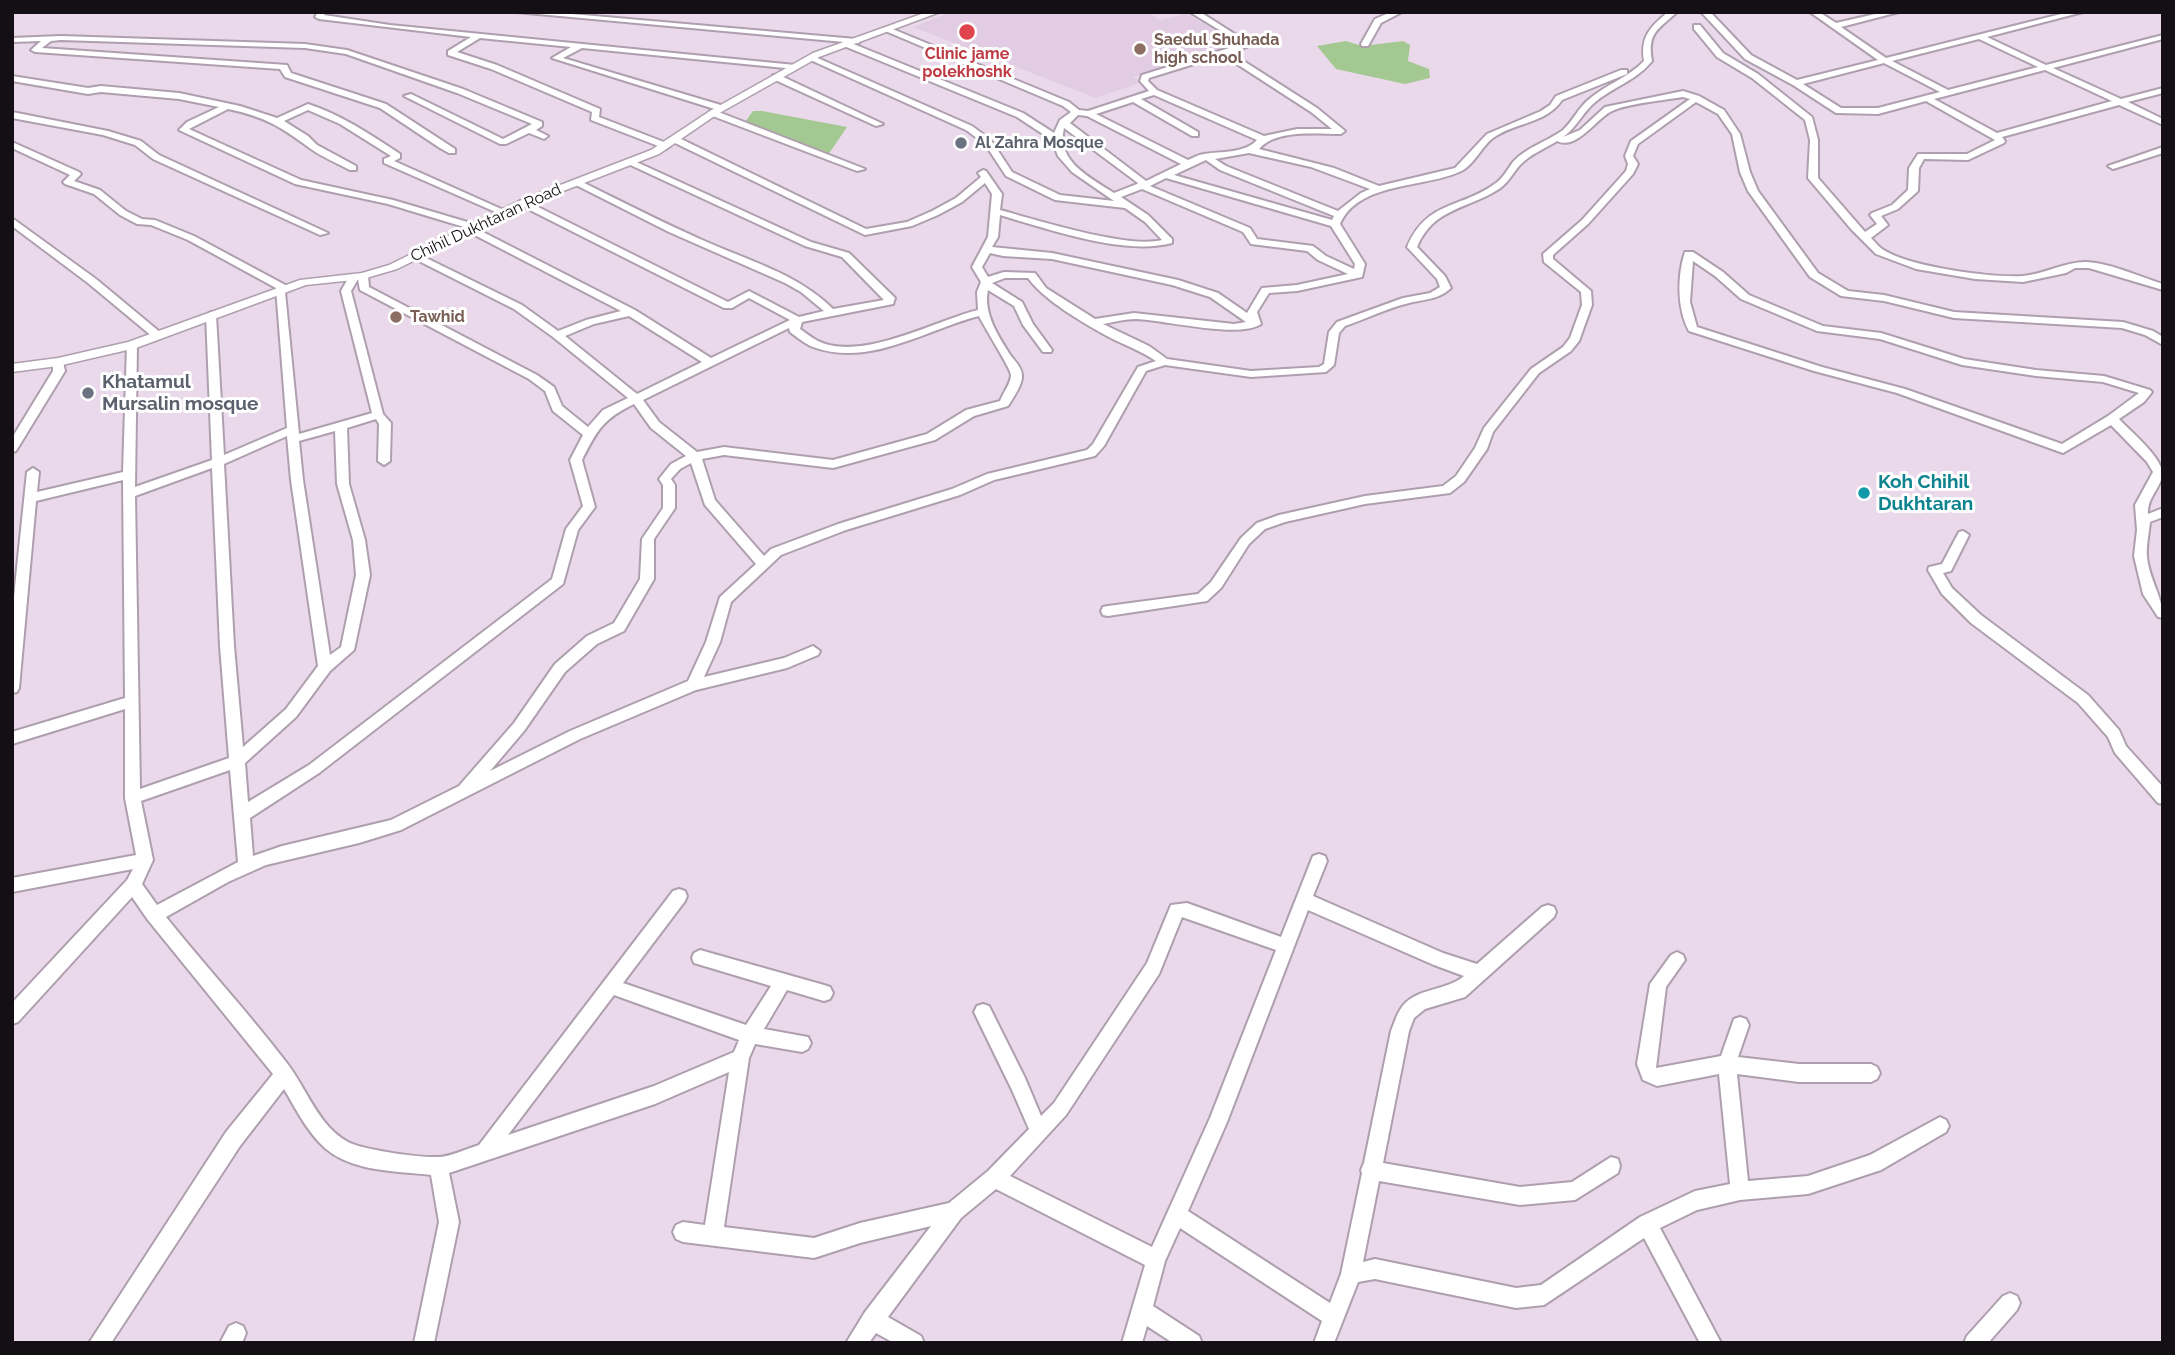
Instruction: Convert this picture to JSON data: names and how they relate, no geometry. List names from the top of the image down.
{
  "streets": {
    "street": ["Chihil Dukhtaran Road"]
  },
  "places": [
    "Clinic jame polekhoshk",
    "Saedul Shuhada high school",
    "Al Zahra Mosque",
    "Tawhid",
    "Khatamul Mursalin mosque",
    "Koh Chihil Dukhtaran"
  ]
}
